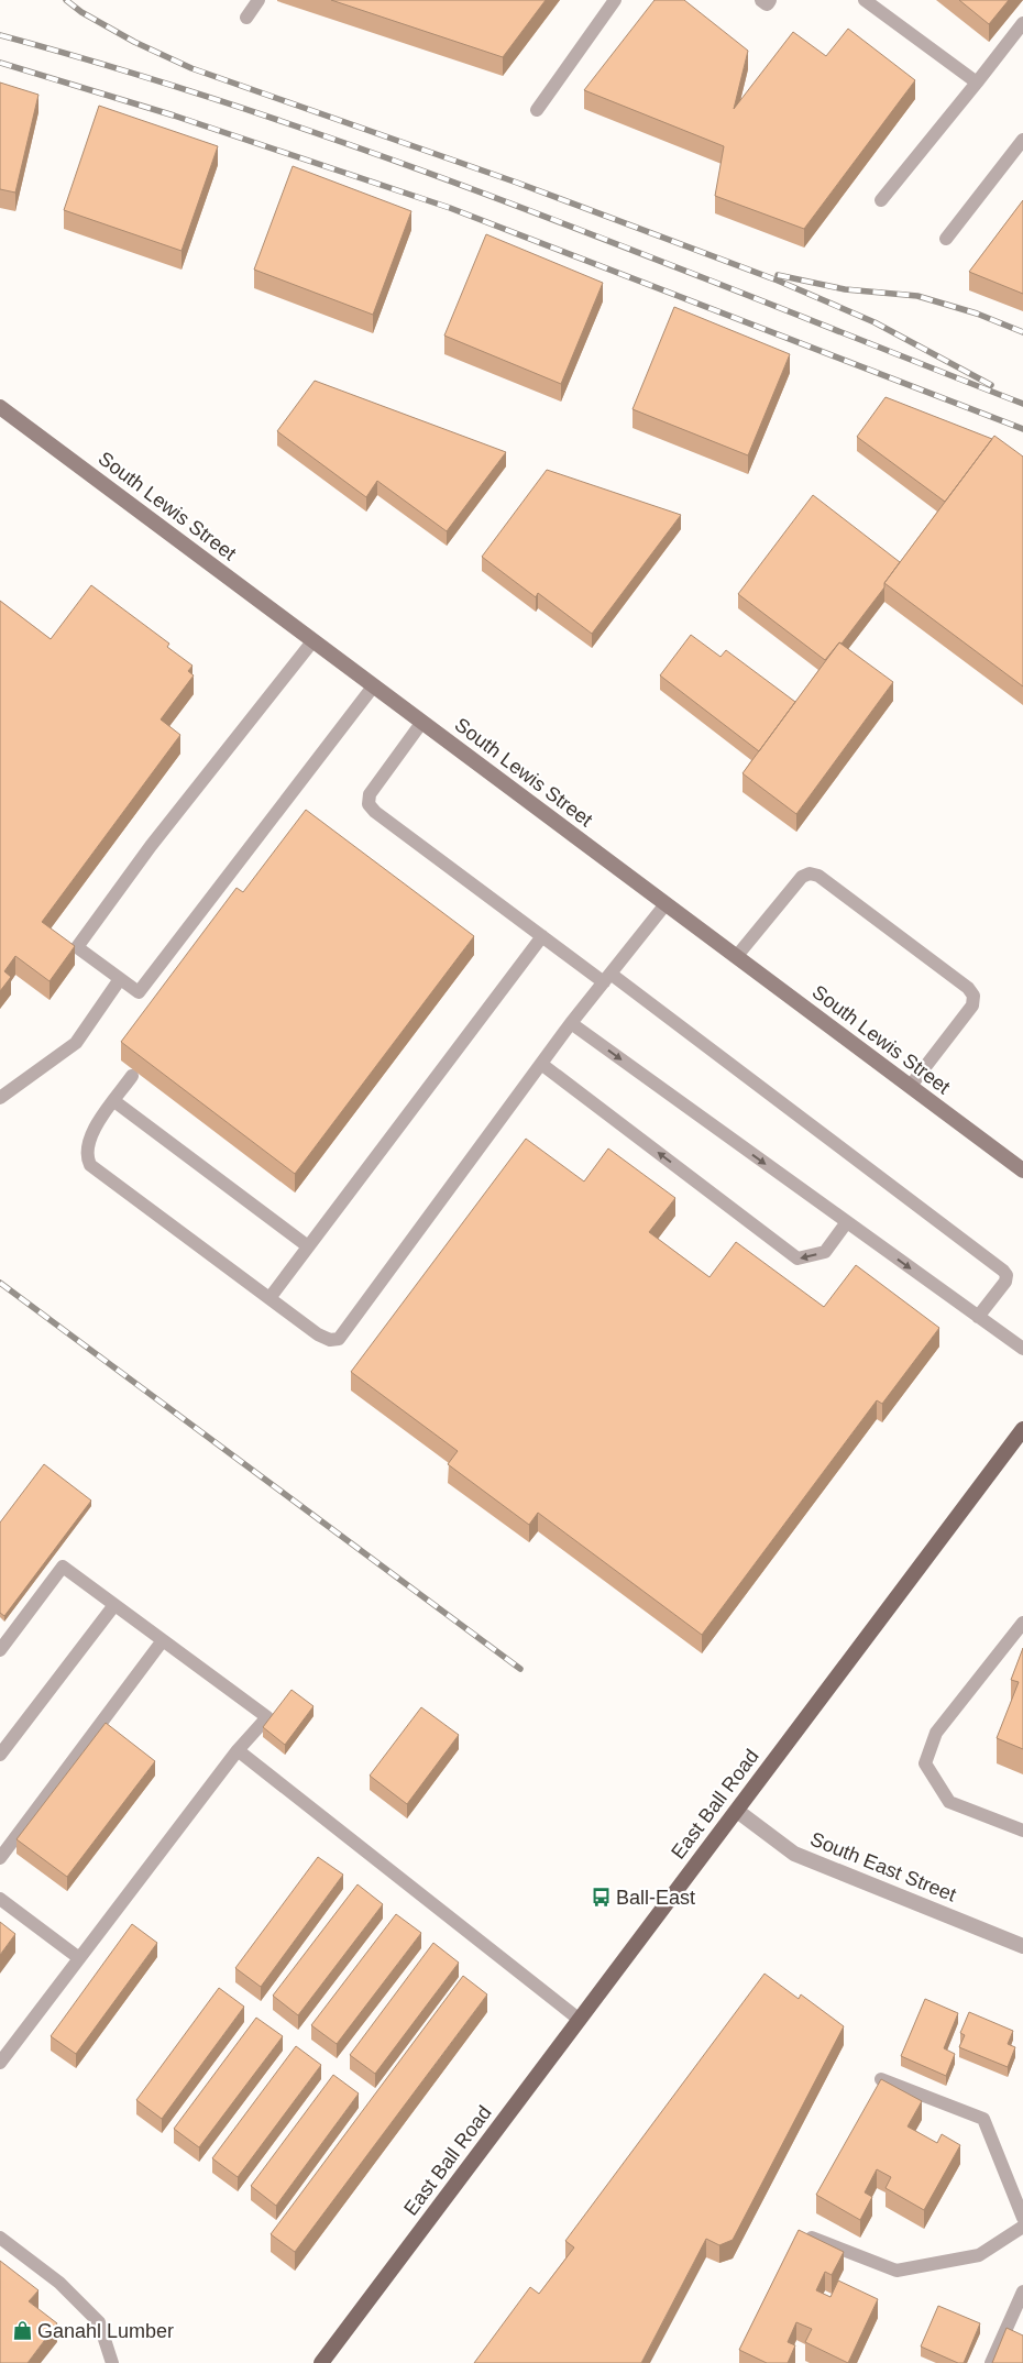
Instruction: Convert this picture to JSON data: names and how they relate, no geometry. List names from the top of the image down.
{
  "streets": {
    "main road": ["South Lewis Street", "East Ball Road"],
    "street": ["South East Street"]
  },
  "crossings": [
    ["East Ball Road", "South East Street"]
  ],
  "places": {
    "bus stop": ["Ball-East"],
    "shop": ["Ganahl Lumber"]
  }
}
